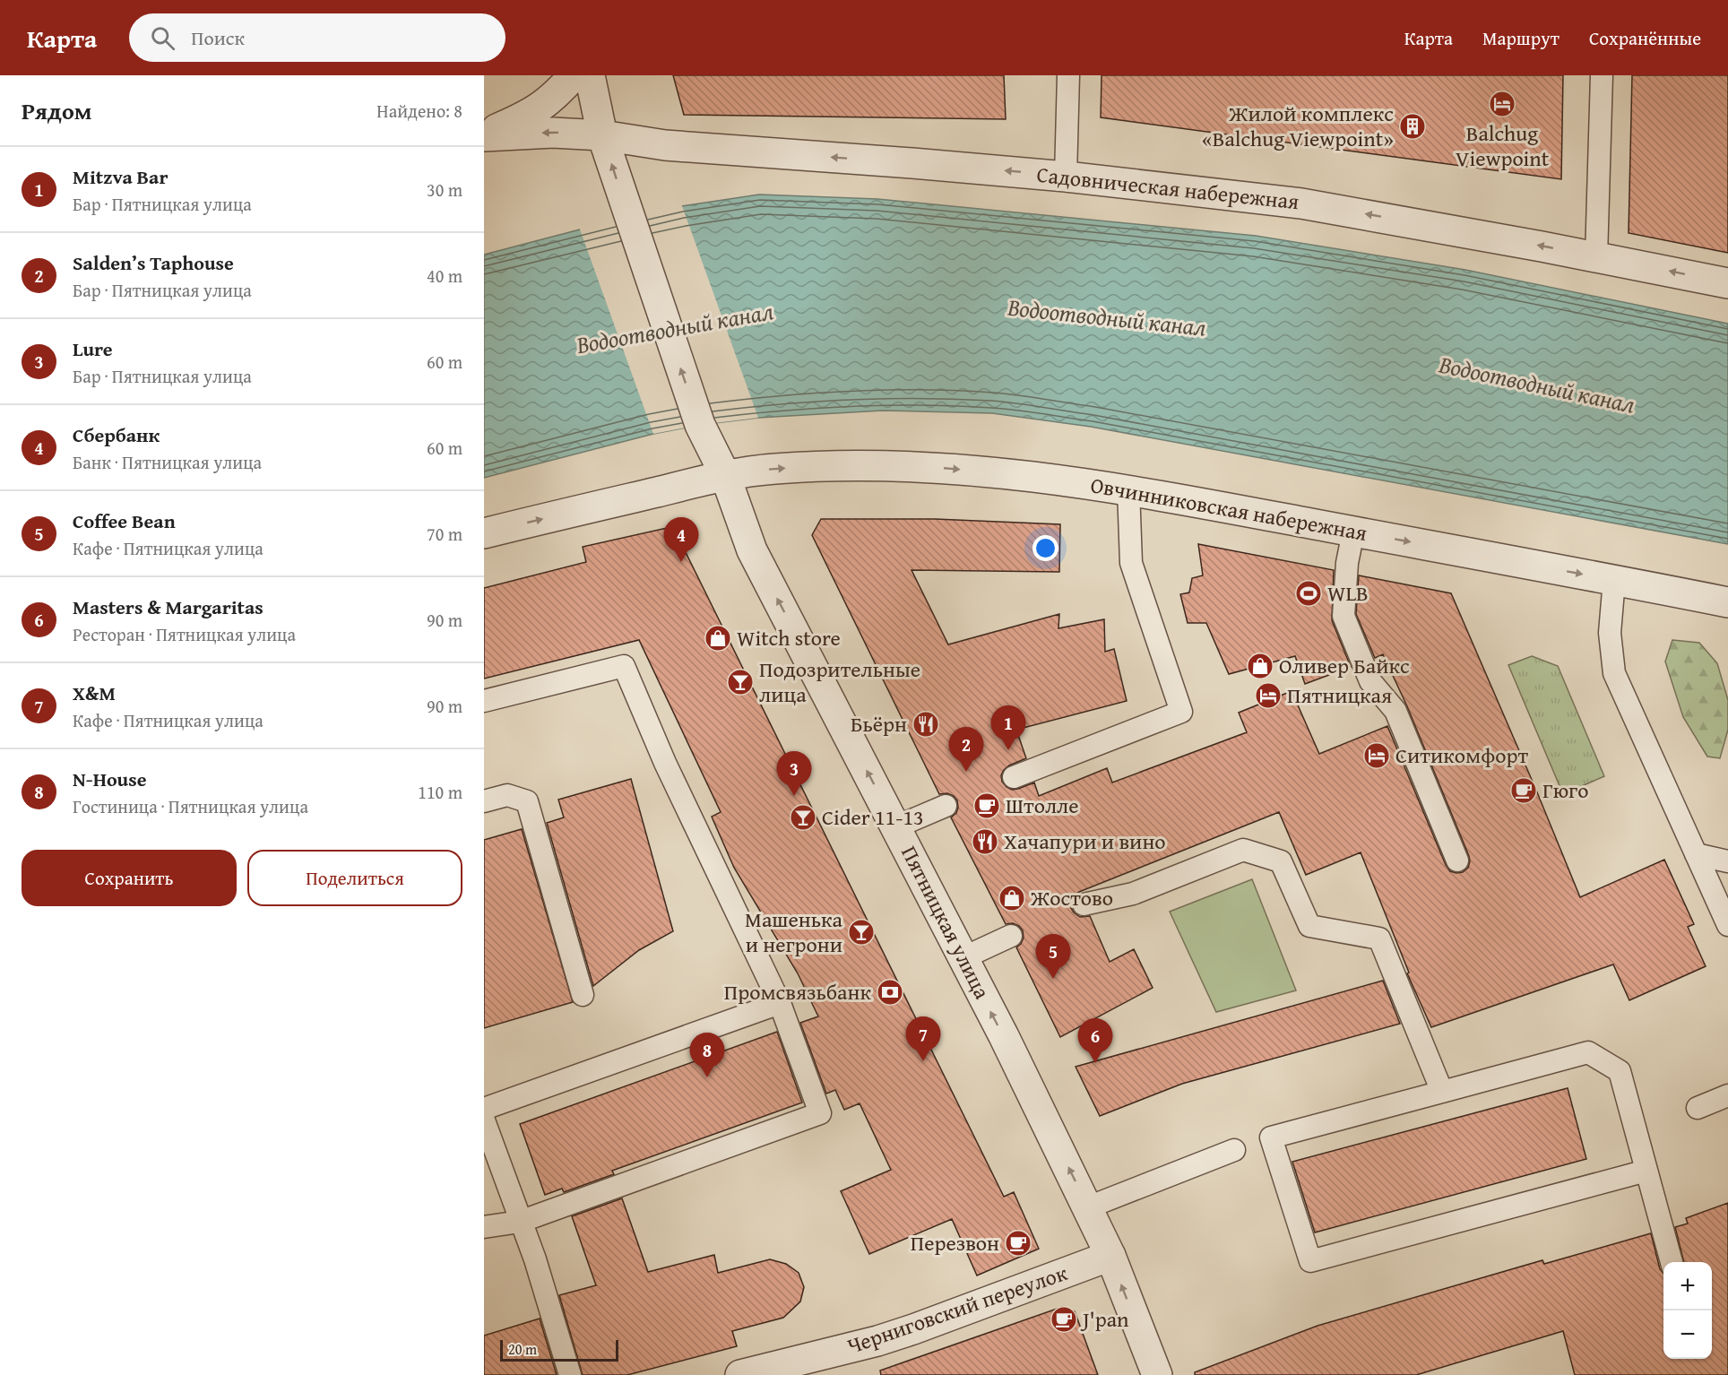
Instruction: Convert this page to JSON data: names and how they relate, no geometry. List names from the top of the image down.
{
  "streets": {
    "street": [
      "Садовническая набережная",
      "Овчинниковская набережная",
      "Пятницкая улица",
      "Черниговский переулок"
    ]
  },
  "crossings": [
    ["Садовническая набережная", "Пятницкая улица"],
    ["Овчинниковская набережная", "Пятницкая улица"],
    ["Пятницкая улица", "Черниговский переулок"]
  ],
  "one_way": ["Садовническая набережная", "Овчинниковская набережная", "Пятницкая улица"],
  "water": ["Водоотводный канал"],
  "places": {
    "hotel": ["Balchug Viewpoint", "Пятницкая", "Ситикомфорт"],
    "building": ["Жилой комплекс «Balchug Viewpoint»"],
    "sports": ["WLB"],
    "shop": ["Witch store", "Оливер Байкс", "Жостово"],
    "bar": ["Подозрительные лица", "Cider 11-13", "Машенька и негрони"],
    "restaurant": ["Бьёрн", "Хачапури и вино"],
    "cafe": [
      "Гюго",
      "Штолле",
      "Перезвон",
      "J'pan"
    ],
    "bank": ["Промсвязьбанк"]
  },
  "scale_bar": "20 m",
  "page": {
    "header": "Карта",
    "search": "Поиск",
    "nav": ["Карта", "Маршрут", "Сохранённые"],
    "heading": ["Рядом", "Найдено: 8"],
    "list": [
      {
        "mark": "1",
        "name": "Mitzva Bar",
        "note": "Бар · Пятницкая улица",
        "value": "30 m"
      },
      {
        "mark": "2",
        "name": "Salden’s Taphouse",
        "note": "Бар · Пятницкая улица",
        "value": "40 m"
      },
      {
        "mark": "3",
        "name": "Lure",
        "note": "Бар · Пятницкая улица",
        "value": "60 m"
      },
      {
        "mark": "4",
        "name": "Сбербанк",
        "note": "Банк · Пятницкая улица",
        "value": "60 m"
      },
      {
        "mark": "5",
        "name": "Coffee Bean",
        "note": "Кафе · Пятницкая улица",
        "value": "70 m"
      },
      {
        "mark": "6",
        "name": "Masters & Margaritas",
        "note": "Ресторан · Пятницкая улица",
        "value": "90 m"
      },
      {
        "mark": "7",
        "name": "Х&М",
        "note": "Кафе · Пятницкая улица",
        "value": "90 m"
      },
      {
        "mark": "8",
        "name": "N-House",
        "note": "Гостиница · Пятницкая улица",
        "value": "110 m"
      }
    ],
    "pins": [
      "4",
      "1",
      "2",
      "3",
      "5",
      "7",
      "6",
      "8"
    ],
    "buttons": ["Сохранить", "Поделиться"],
    "map_buttons": ["+", "−"],
    "scale": "20 m"
  }
}
